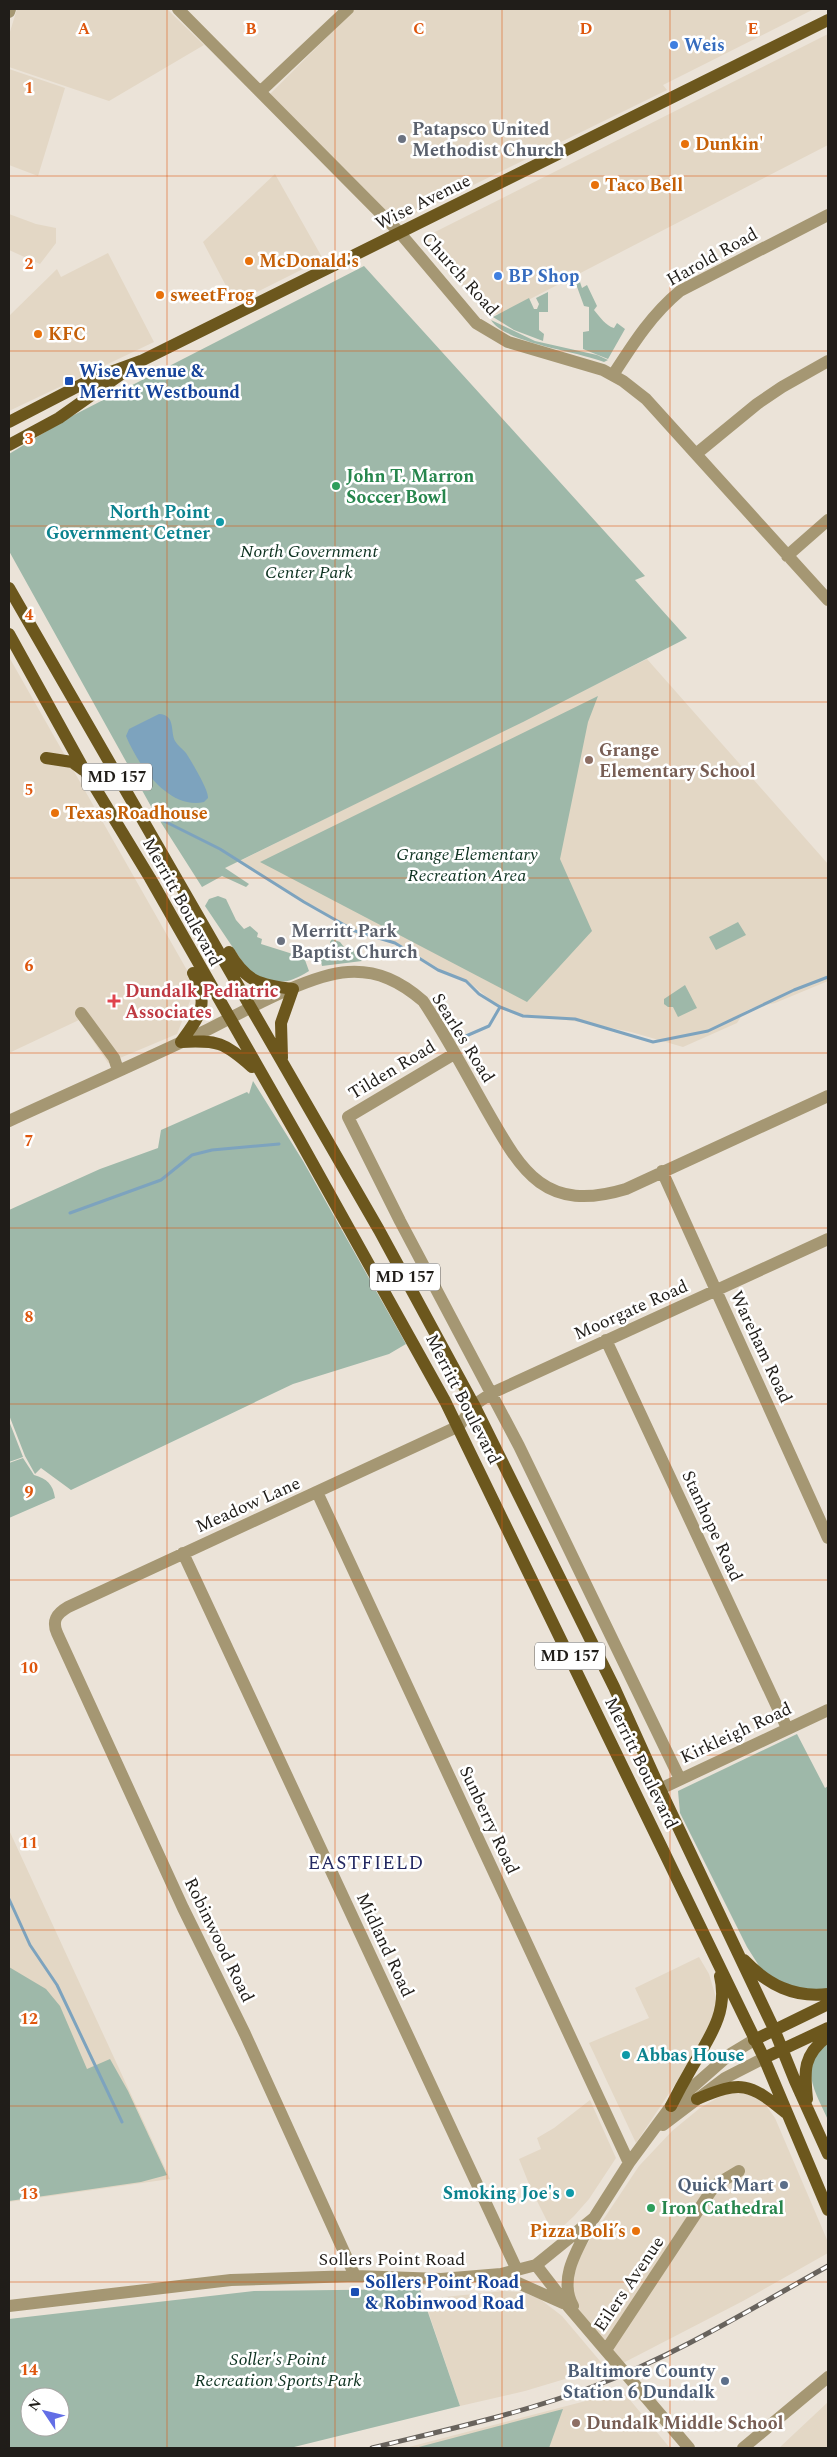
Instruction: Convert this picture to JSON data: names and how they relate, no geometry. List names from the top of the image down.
{
  "streets": {
    "main road": ["Wise Avenue", "MD 157", "Merritt Boulevard"],
    "street": [
      "Harold Road",
      "Church Road",
      "Searles Road",
      "Tilden Road",
      "Moorgate Road",
      "Wareham Road",
      "Meadow Lane",
      "Stanhope Road",
      "Kirkleigh Road",
      "Sunberry Road",
      "Robinwood Road",
      "Midland Road",
      "Sollers Point Road",
      "Eilers Avenue"
    ]
  },
  "crossings": [
    ["Wise Avenue", "Church Road"],
    ["Harold Road", "Church Road"],
    ["MD 157", "Merritt Boulevard"],
    ["Merritt Boulevard", "Searles Road"],
    ["Merritt Boulevard", "Tilden Road"],
    ["Merritt Boulevard", "Moorgate Road"],
    ["Merritt Boulevard", "Meadow Lane"],
    ["Merritt Boulevard", "Kirkleigh Road"],
    ["Searles Road", "Tilden Road"],
    ["Searles Road", "Wareham Road"],
    ["Moorgate Road", "Wareham Road"],
    ["Moorgate Road", "Meadow Lane"],
    ["Moorgate Road", "Stanhope Road"],
    ["Meadow Lane", "Sunberry Road"],
    ["Meadow Lane", "Robinwood Road"],
    ["Meadow Lane", "Midland Road"],
    ["Stanhope Road", "Kirkleigh Road"],
    ["Robinwood Road", "Sollers Point Road"],
    ["Midland Road", "Sollers Point Road"]
  ],
  "districts": ["EASTFIELD"],
  "parks": ["North Government Center Park", "Grange Elementary Recreation Area", "Soller's Point Recreation Sports Park"],
  "places": {
    "other": [
      "Weis",
      "Patapsco United Methodist Church",
      "Dunkin'",
      "Taco Bell",
      "McDonald's",
      "BP Shop",
      "sweetFrog",
      "KFC",
      "John T. Marron Soccer Bowl",
      "North Point Government Cetner",
      "Grange Elementary School",
      "Texas Roadhouse",
      "Merritt Park Baptist Church",
      "Abbas House",
      "Quick Mart",
      "Smoking Joe's",
      "Iron Cathedral",
      "Pizza Boli’s",
      "Baltimore County Station 6 Dundalk",
      "Dundalk Middle School"
    ],
    "transit": ["Wise Avenue & Merritt Westbound", "Sollers Point Road & Robinwood Road"],
    "health": ["Dundalk Pediatric Associates"]
  },
  "north": "top left",
  "grid": {
    "columns": [
      "A",
      "B",
      "C",
      "D",
      "E"
    ],
    "rows": [
      "1",
      "2",
      "3",
      "4",
      "5",
      "6",
      "7",
      "8",
      "9",
      "10",
      "11",
      "12",
      "13",
      "14"
    ]
  }
}
